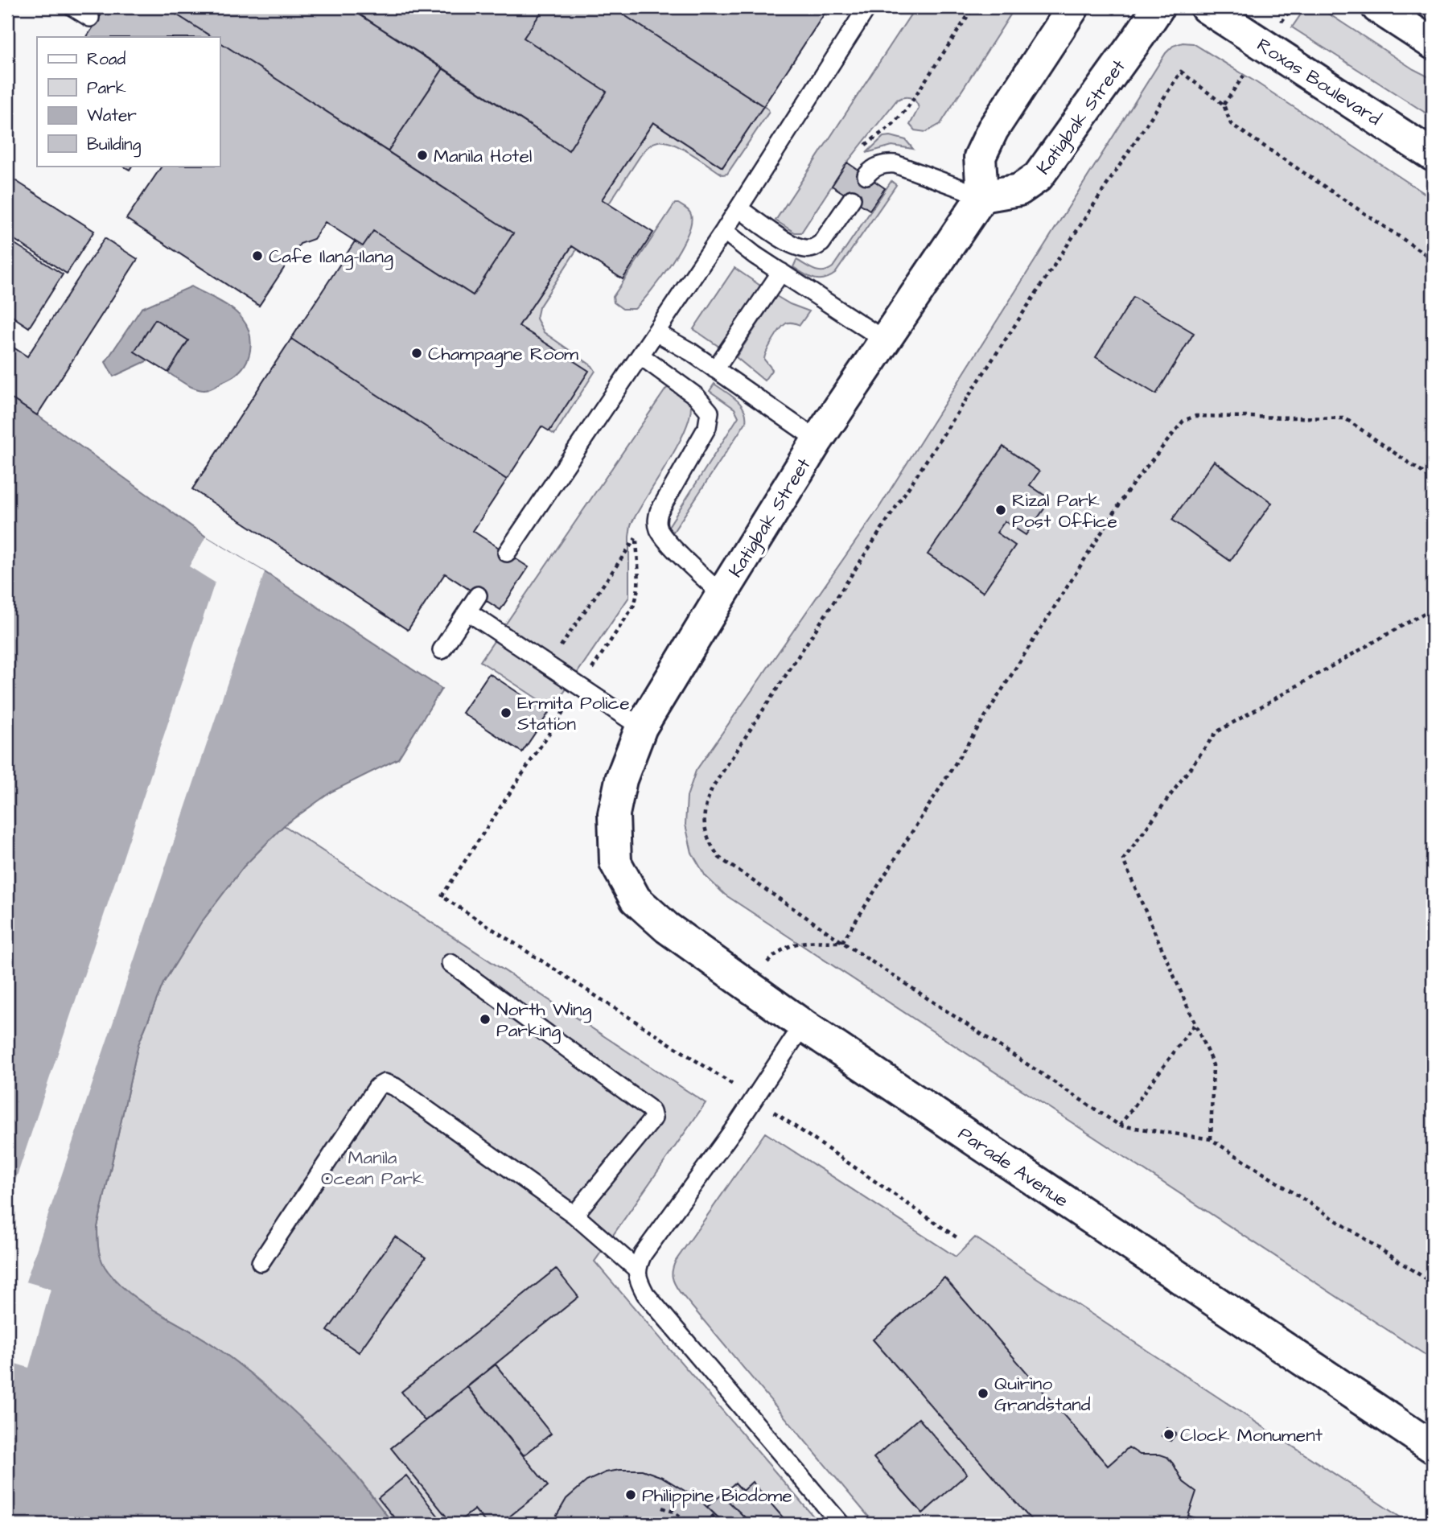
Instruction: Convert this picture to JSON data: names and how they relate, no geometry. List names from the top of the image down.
{
  "streets": {
    "main road": ["Roxas Boulevard", "Katigbak Street", "Parade Avenue"]
  },
  "crossings": [
    ["Katigbak Street", "Parade Avenue"]
  ],
  "parks": ["Manila Ocean Park"],
  "places": [
    "Manila Hotel",
    "Cafe Ilang-Ilang",
    "Champagne Room",
    "Rizal Park Post Office",
    "Ermita Police Station",
    "North Wing Parking",
    "Quirino Grandstand",
    "Clock Monument",
    "Philippine Biodome"
  ],
  "legend": [
    "Road",
    "Park",
    "Water",
    "Building"
  ]
}
